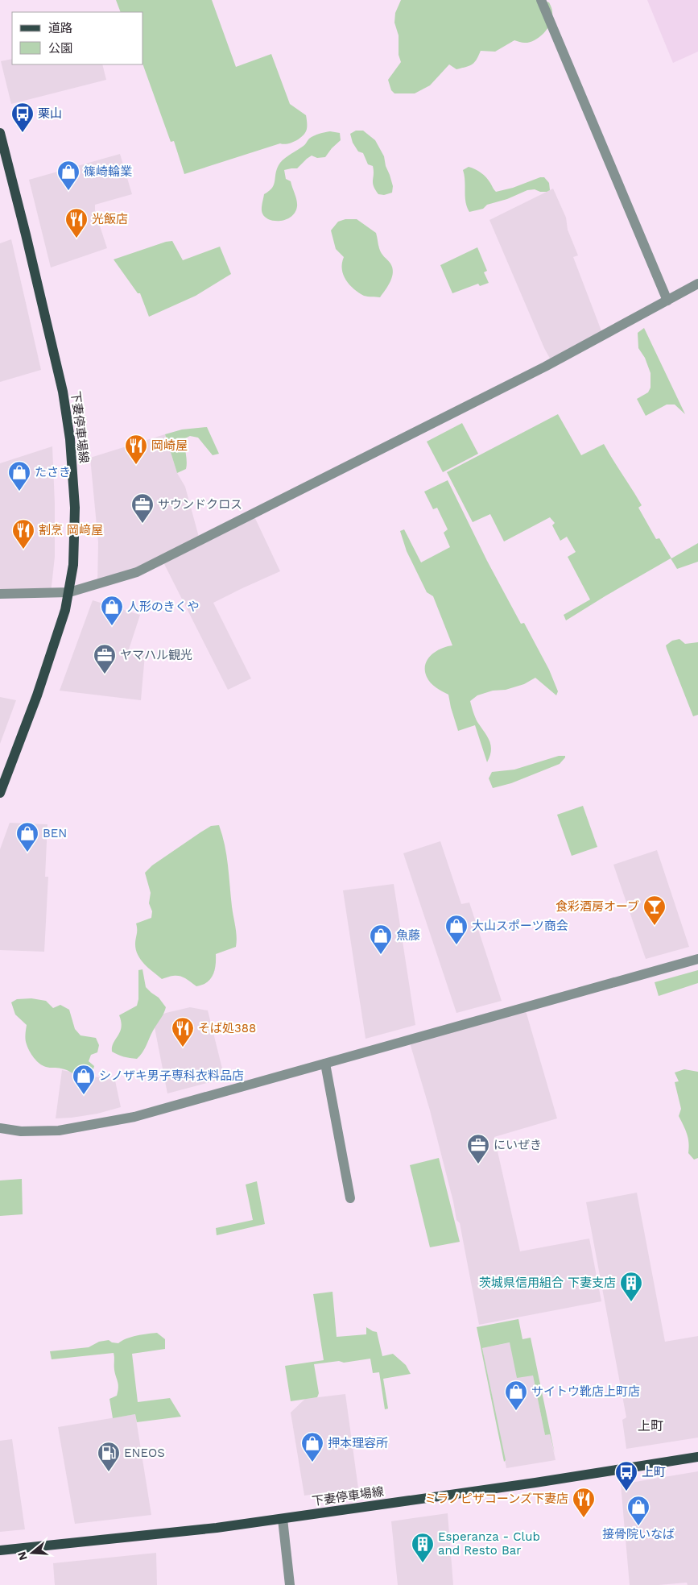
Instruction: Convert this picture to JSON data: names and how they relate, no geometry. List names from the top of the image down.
{
  "streets": {
    "main road": ["下妻停車場線"]
  },
  "districts": ["上町"],
  "places": {
    "bus stop": ["栗山", "上町"],
    "shop": [
      "篠崎輪業",
      "たさき",
      "人形のきくや",
      "BEN",
      "大山スポーツ商会",
      "魚藤",
      "シノザキ男子専科衣料品店",
      "サイトウ靴店上町店",
      "押本理容所",
      "接骨院いなば"
    ],
    "restaurant": [
      "光飯店",
      "岡崎屋",
      "割烹 岡﨑屋",
      "そば処388",
      "ミラノピザコーンズ下妻店"
    ],
    "office": ["サウンドクロス", "ヤマハル観光", "にいぜき"],
    "bar": ["食彩酒房オーブ"],
    "building": ["茨城県信用組合 下妻支店", "Esperanza - Club and Resto Bar"],
    "fuel station": ["ENEOS"]
  },
  "legend": ["道路", "公園"],
  "north": "left"
}
